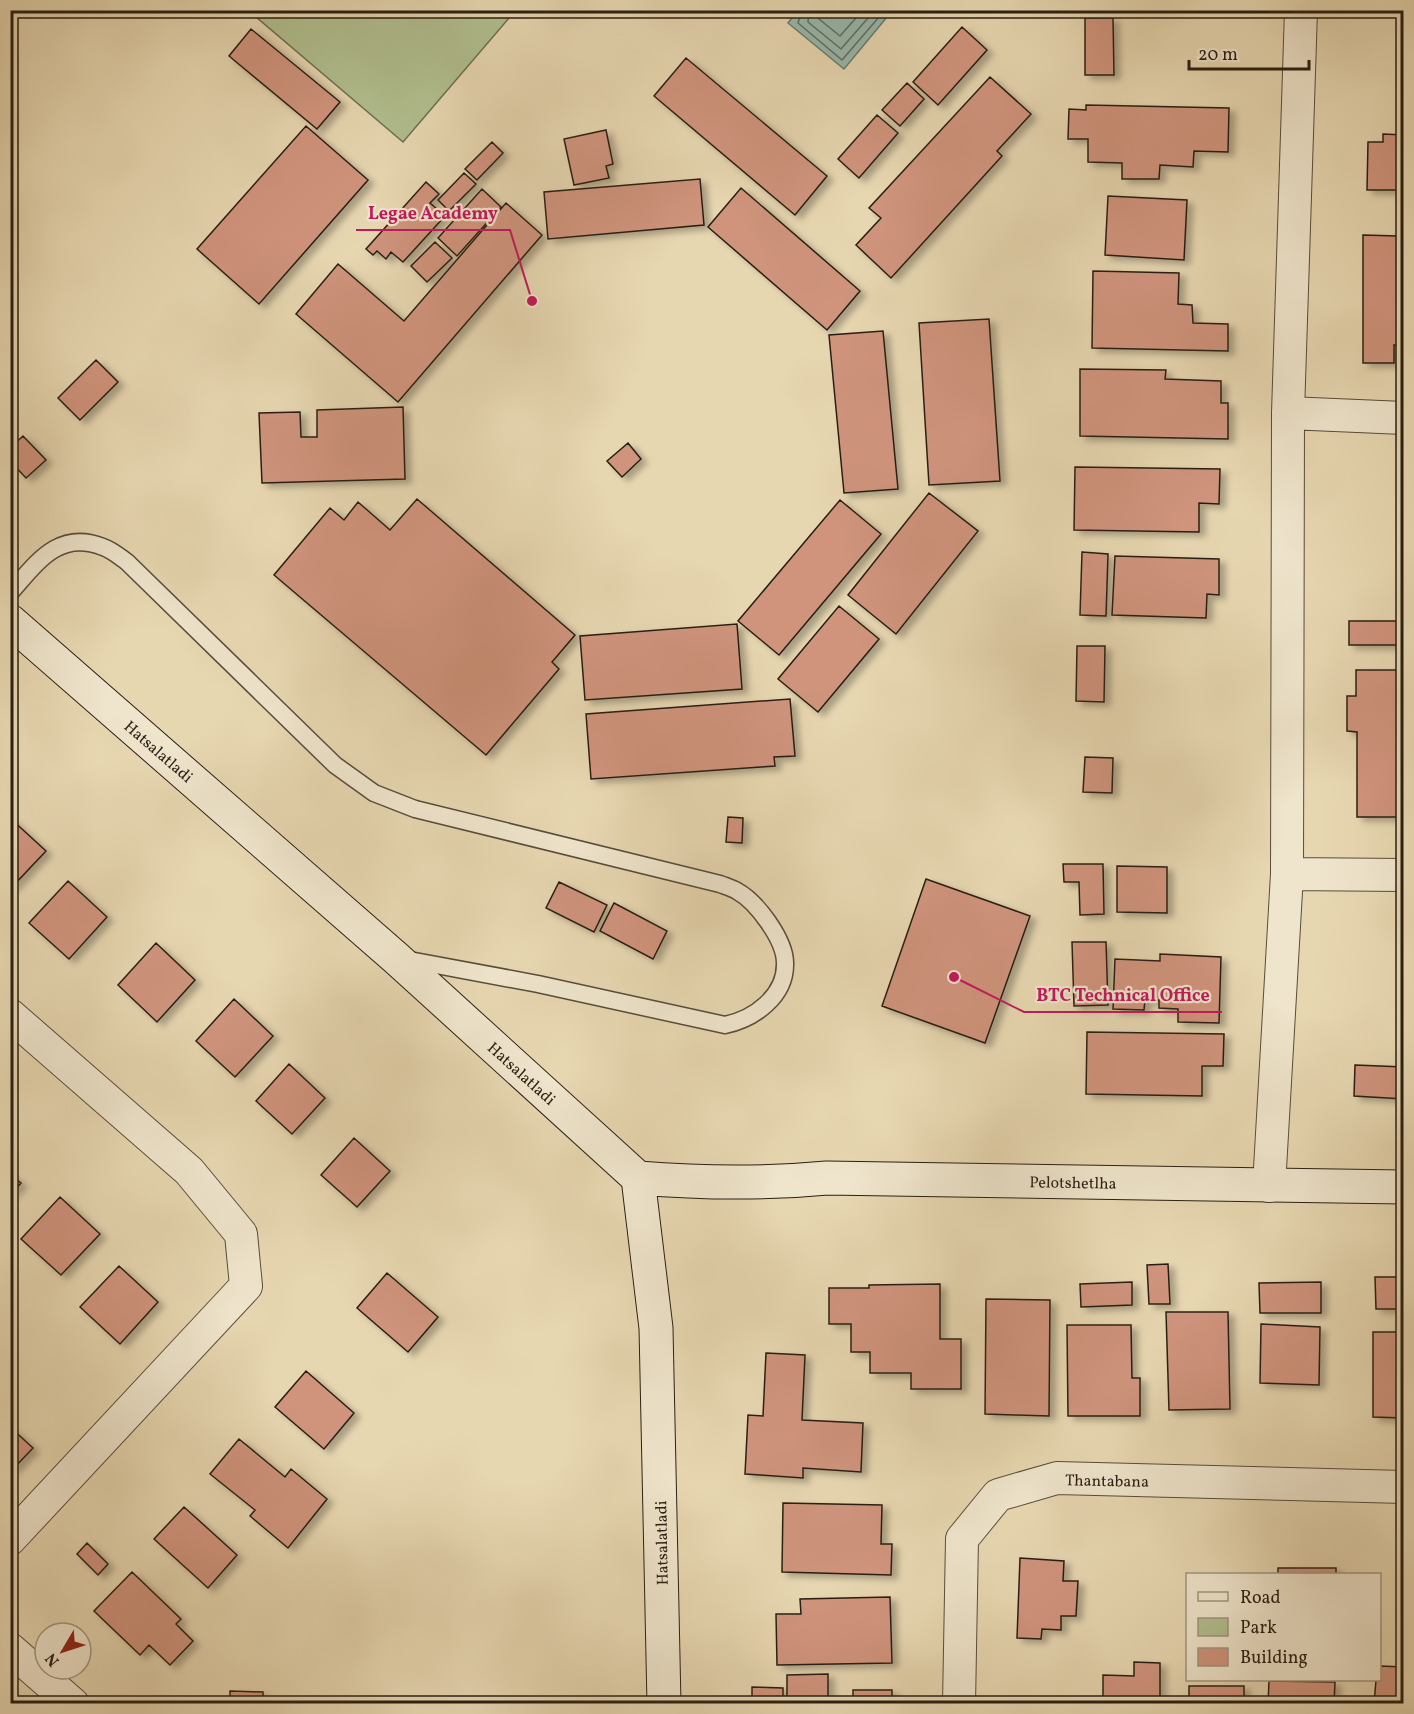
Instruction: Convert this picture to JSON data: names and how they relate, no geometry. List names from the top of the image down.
{
  "streets": {
    "street": ["Hatsalatladi", "Pelotshetlha", "Thantabana"]
  },
  "crossings": [
    ["Hatsalatladi", "Pelotshetlha"]
  ],
  "places": ["Legae Academy", "BTC Technical Office"],
  "legend": ["Road", "Park", "Building"],
  "scale_bar": "20 m",
  "north": "bottom left"
}
